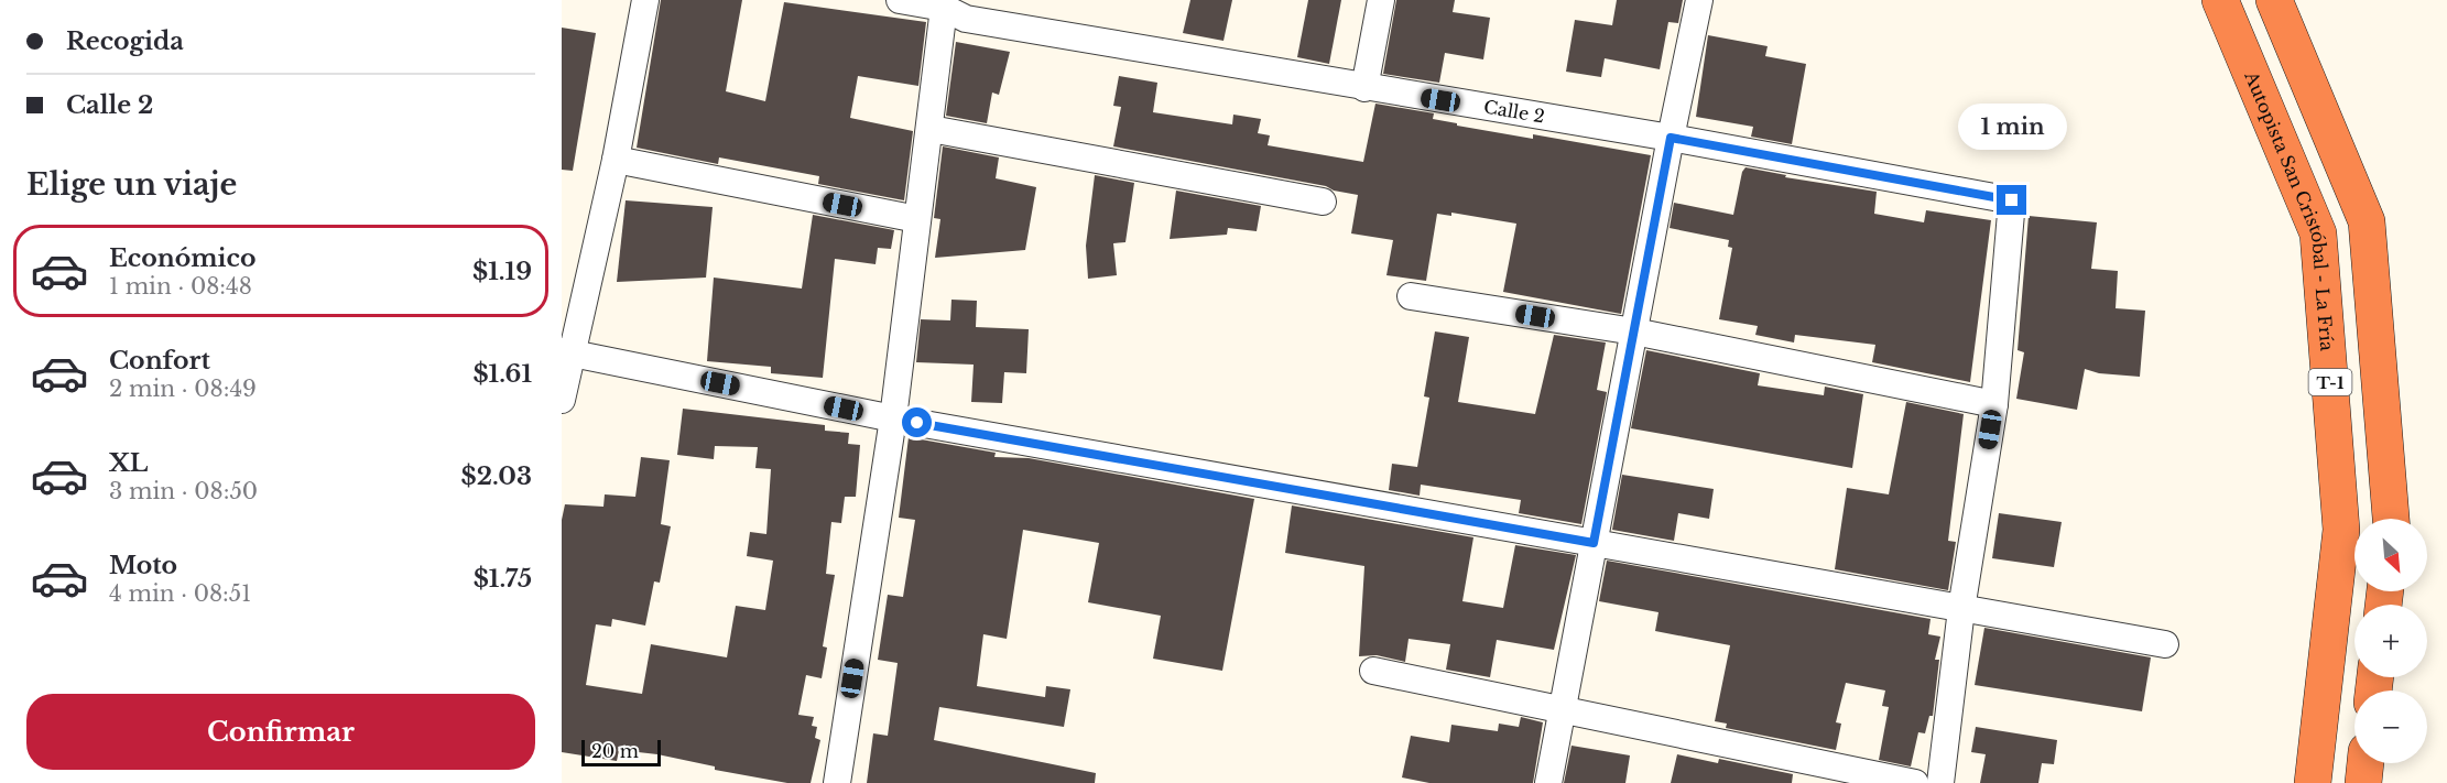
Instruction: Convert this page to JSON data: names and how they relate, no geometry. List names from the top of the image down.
{
  "streets": {
    "highway": ["Autopista San Cristóbal - La Fría", "T-1"],
    "street": ["Calle 2"]
  },
  "scale_bar": "20 m",
  "north": "bottom right",
  "page": {
    "banner": ["Recogida", "Calle 2"],
    "bubble": "1 min",
    "heading": "Elige un viaje",
    "list": [
      {
        "name": "Económico",
        "note": "1 min · 08:48",
        "value": "$1.19"
      },
      {
        "name": "Confort",
        "note": "2 min · 08:49",
        "value": "$1.61"
      },
      {
        "name": "XL",
        "note": "3 min · 08:50",
        "value": "$2.03"
      },
      {
        "name": "Moto",
        "note": "4 min · 08:51",
        "value": "$1.75"
      }
    ],
    "map_buttons": ["+", "−"],
    "buttons": "Confirmar",
    "scale": "20 m"
  }
}
